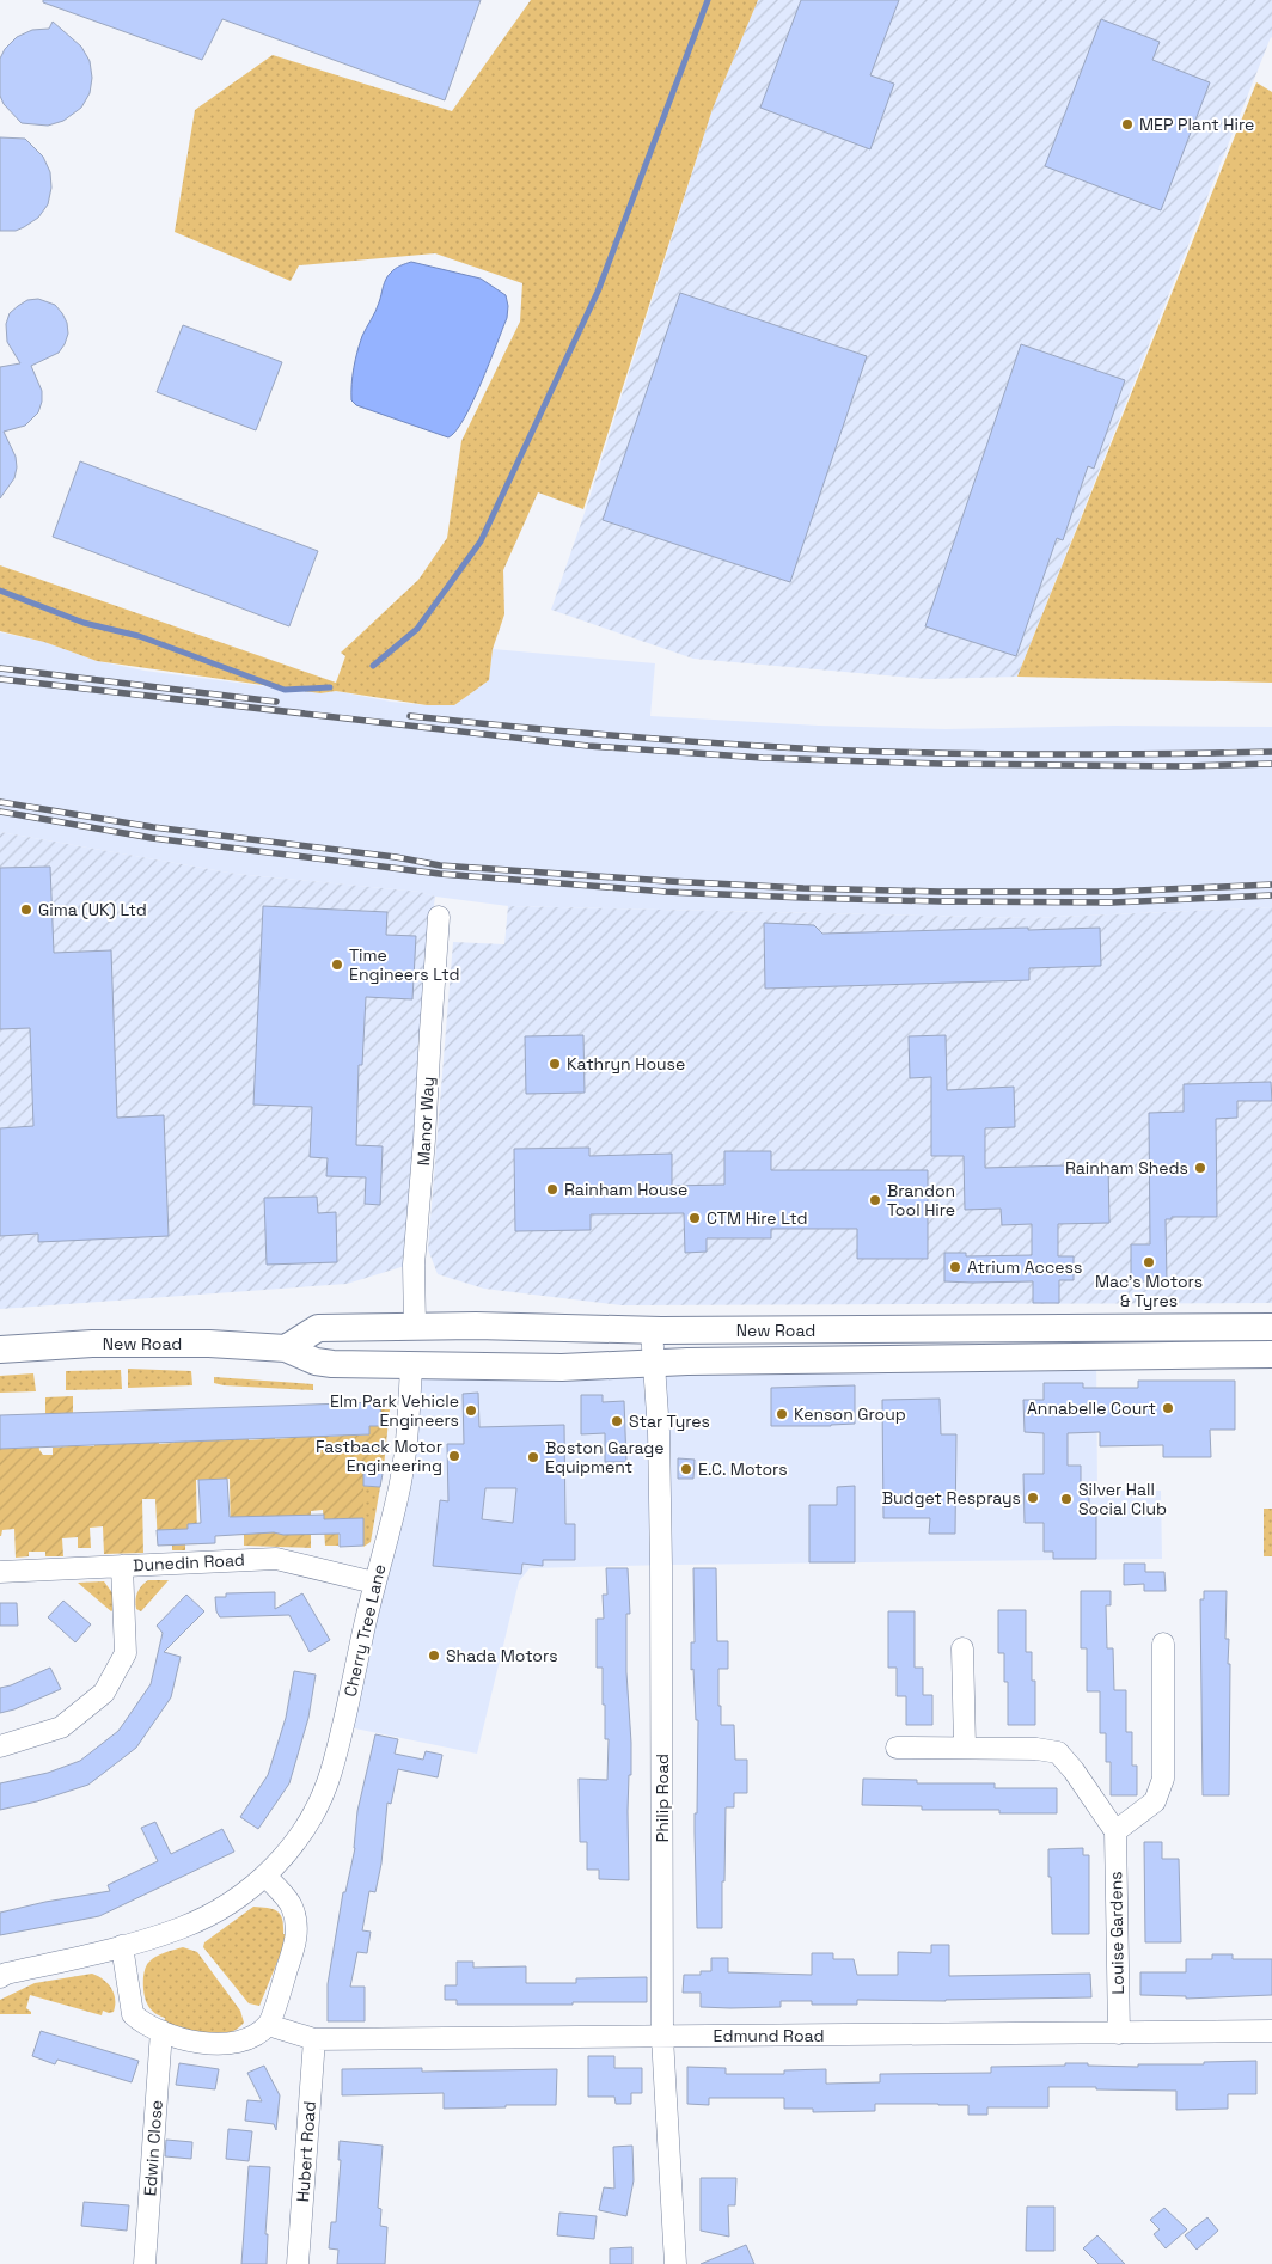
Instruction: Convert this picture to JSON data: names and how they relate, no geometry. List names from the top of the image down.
{
  "streets": {
    "main road": ["New Road"],
    "street": [
      "Manor Way",
      "Dunedin Road",
      "Cherry Tree Lane",
      "Philip Road",
      "Louise Gardens",
      "Edmund Road",
      "Edwin Close",
      "Hubert Road"
    ]
  },
  "crossings": [
    ["Manor Way", "New Road"],
    ["New Road", "Cherry Tree Lane"],
    ["New Road", "Philip Road"],
    ["Dunedin Road", "Cherry Tree Lane"],
    ["Philip Road", "Edmund Road"],
    ["Louise Gardens", "Edmund Road"],
    ["Edmund Road", "Hubert Road"]
  ],
  "places": [
    "MEP Plant Hire",
    "Gima (UK) Ltd",
    "Time Engineers Ltd",
    "Kathryn House",
    "Rainham Sheds",
    "Rainham House",
    "Brandon Tool Hire",
    "CTM Hire Ltd",
    "Mac's Motors & Tyres",
    "Atrium Access",
    "Annabelle Court",
    "Elm Park Vehicle Engineers",
    "Kenson Group",
    "Star Tyres",
    "Fastback Motor Engineering",
    "Boston Garage Equipment",
    "E.C. Motors",
    "Budget Resprays",
    "Silver Hall Social Club",
    "Shada Motors"
  ]
}
